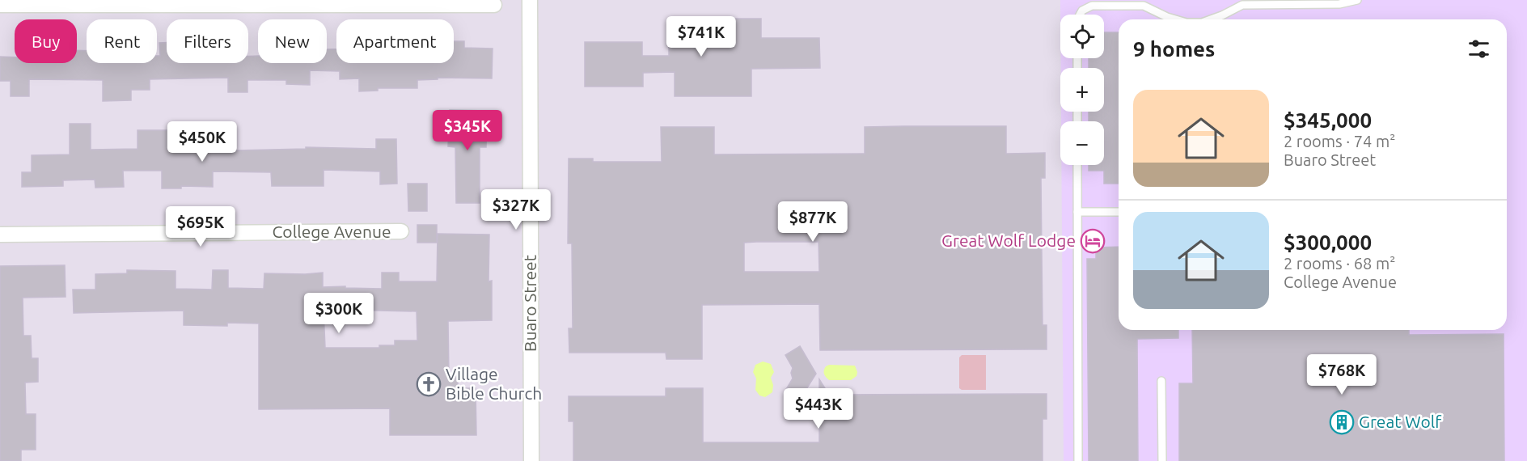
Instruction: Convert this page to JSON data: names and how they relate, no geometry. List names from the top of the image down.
{
  "streets": {
    "street": ["College Avenue", "Buaro Street"]
  },
  "places": {
    "hotel": ["Great Wolf Lodge"],
    "church": ["Village Bible Church"],
    "building": ["Great Wolf"]
  },
  "page": {
    "map_buttons": ["+", "−"],
    "price": [
      "$741K",
      "$345K",
      "$450K",
      "$327K",
      "$877K",
      "$695K",
      "$300K",
      "$768K",
      "$443K"
    ],
    "chip": [
      "Buy",
      "Rent",
      "Filters",
      "New",
      "Apartment"
    ],
    "heading": "9 homes",
    "list": [
      {
        "name": "$345,000",
        "note": "2 rooms · 74 m² · Buaro Street"
      },
      {
        "name": "$300,000",
        "note": "2 rooms · 68 m² · College Avenue"
      }
    ]
  }
}
